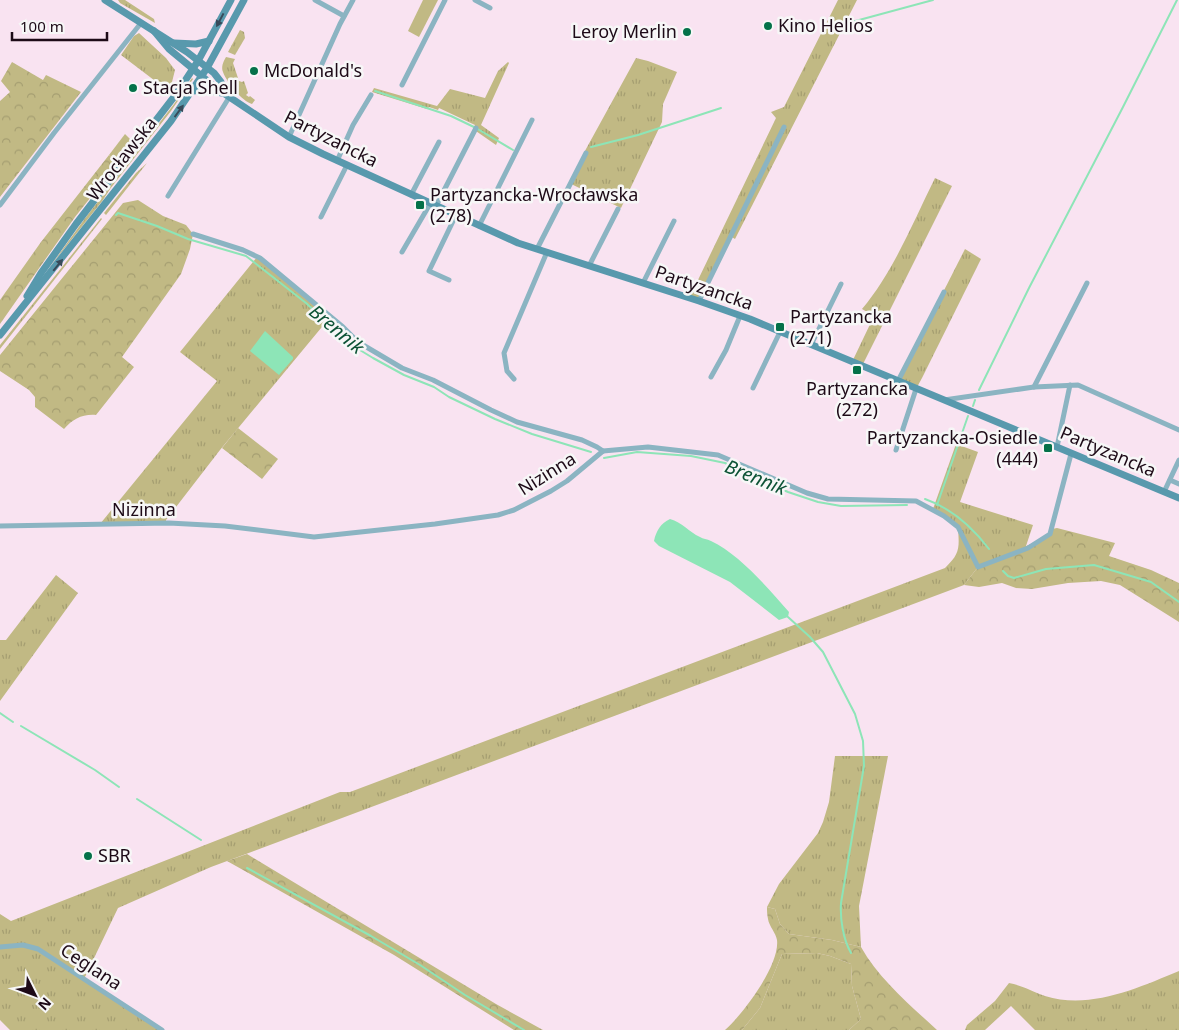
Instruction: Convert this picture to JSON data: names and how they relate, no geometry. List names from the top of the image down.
{
  "streets": {
    "main road": ["Partyzancka", "Wrocławska"],
    "street": ["Nizinna", "Ceglana"]
  },
  "crossings": [
    ["Partyzancka", "Wrocławska"]
  ],
  "water": ["Brennik"],
  "places": {
    "other": [
      "Kino Helios",
      "Leroy Merlin",
      "McDonald's",
      "Stacja Shell",
      "SBR"
    ],
    "transit": [
      "Partyzancka-Wrocławska (278)",
      "Partyzancka (271)",
      "Partyzancka (272)",
      "Partyzancka-Osiedle (444)"
    ]
  },
  "scale_bar": "100 m",
  "north": "bottom right"
}
